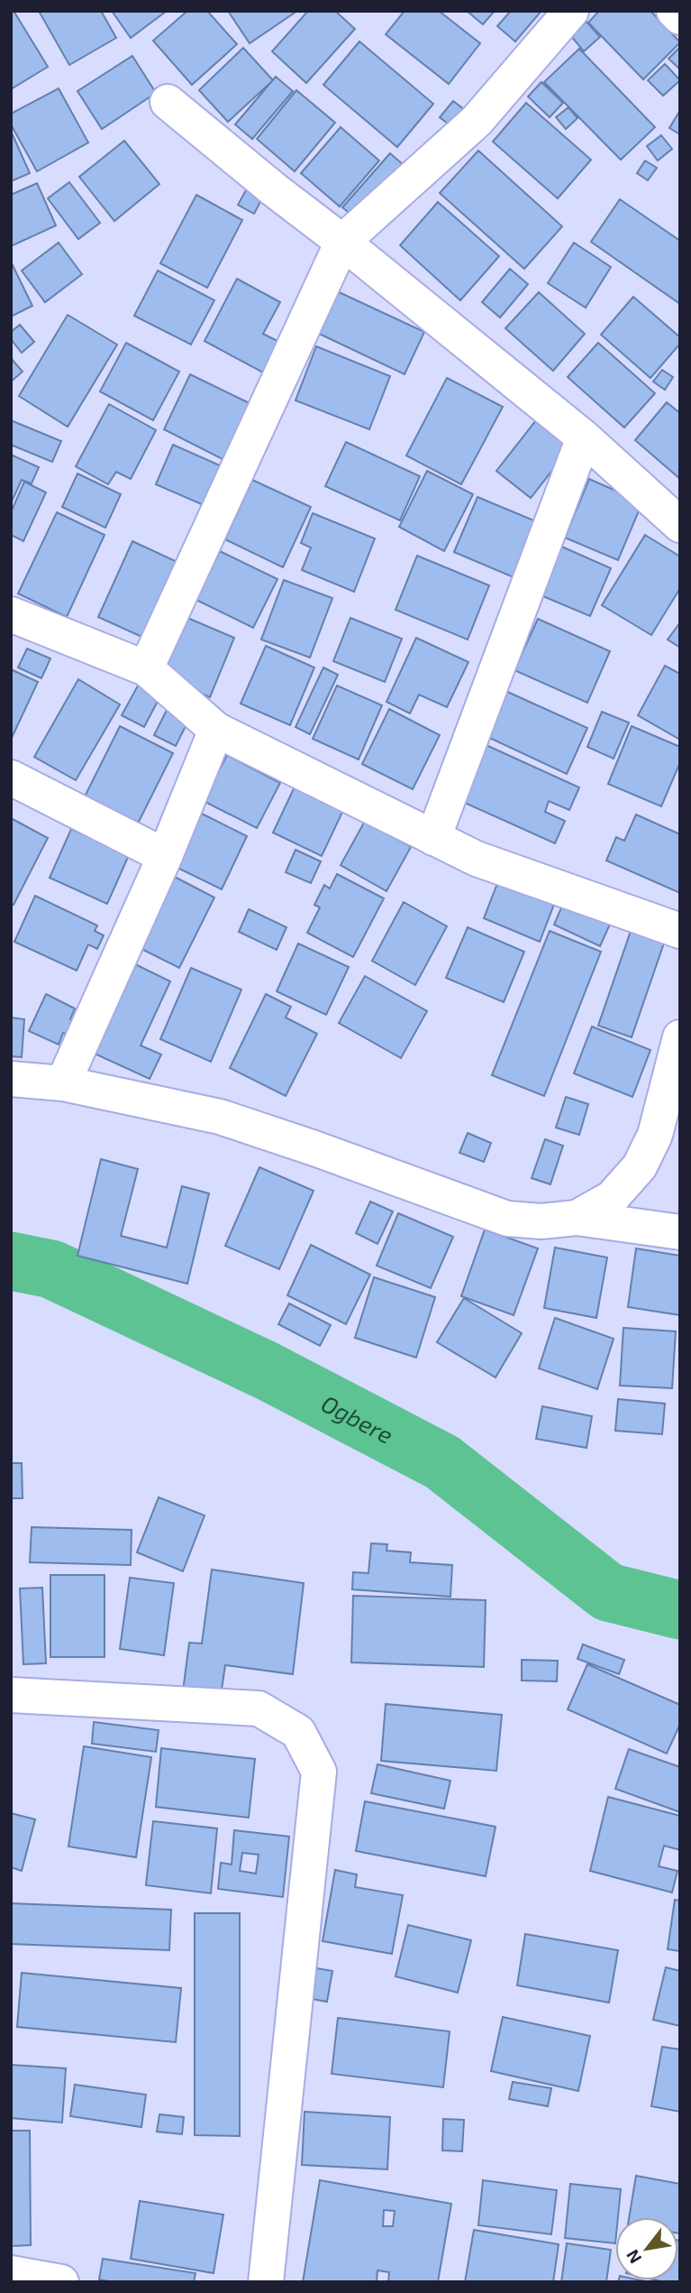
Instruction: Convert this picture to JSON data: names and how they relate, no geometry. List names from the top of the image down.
{
  "water": ["Ogbere"],
  "north": "bottom left"
}
